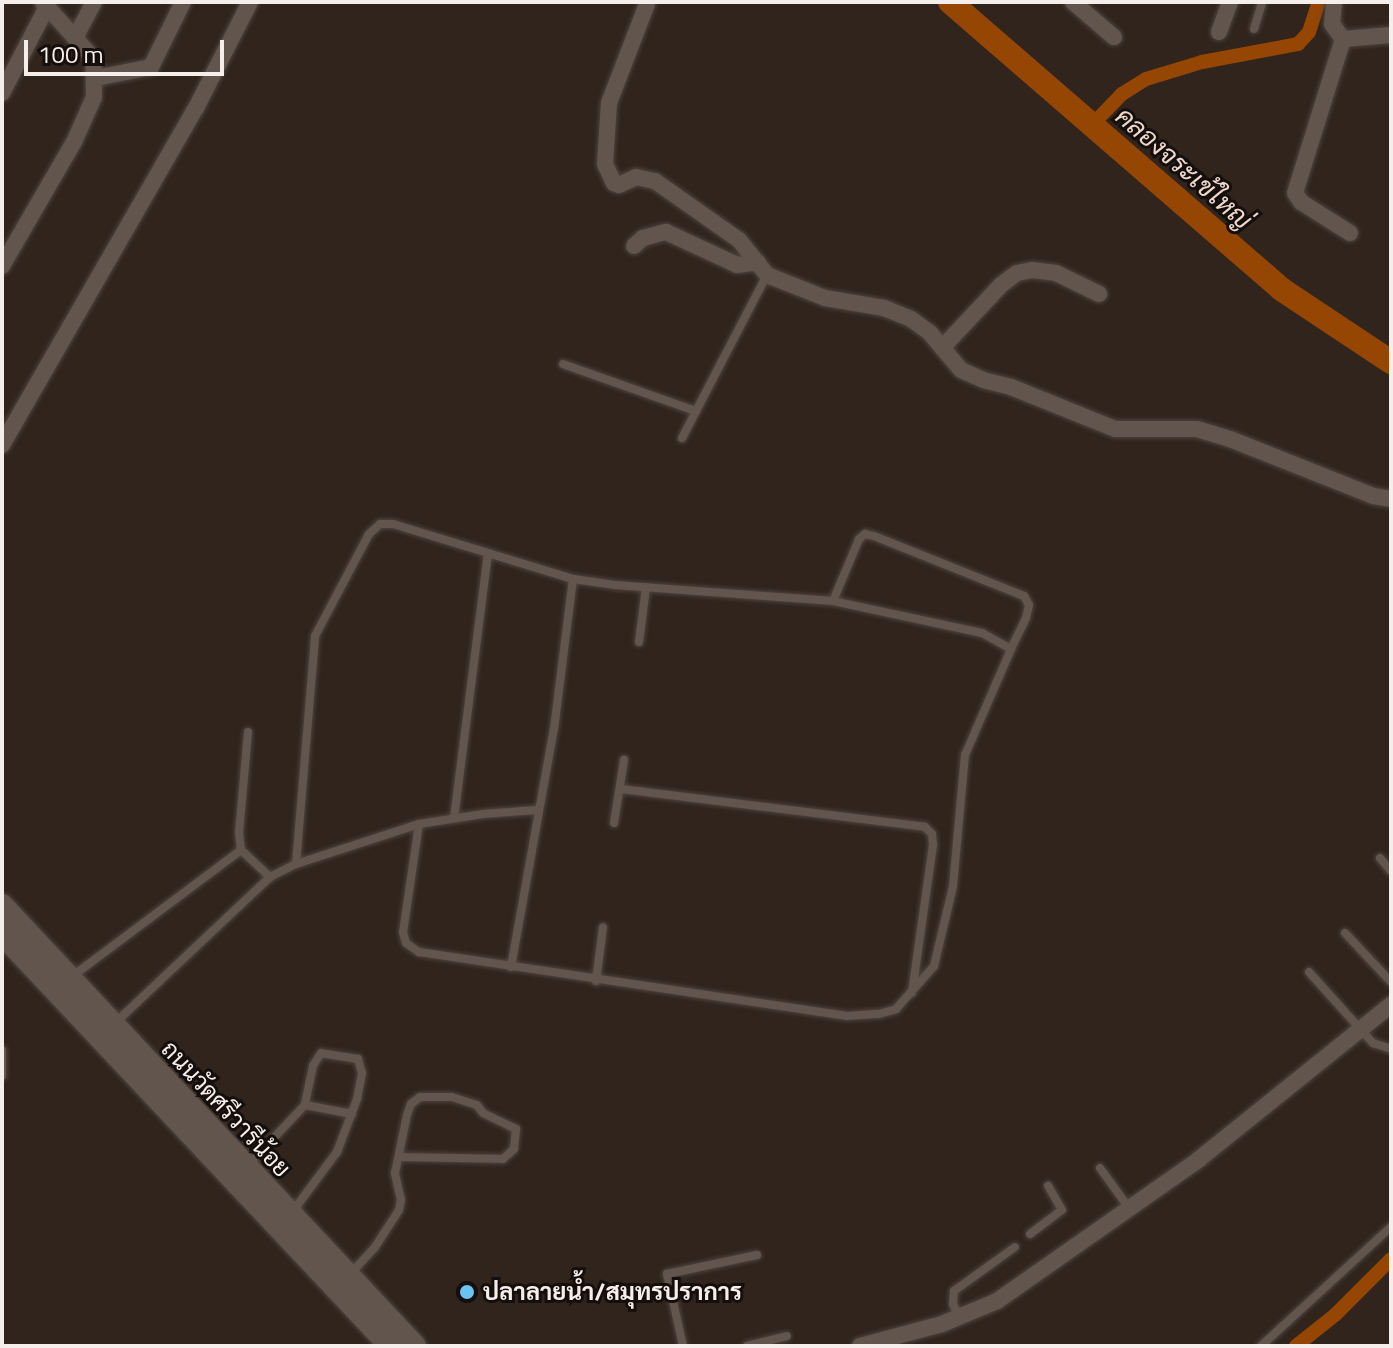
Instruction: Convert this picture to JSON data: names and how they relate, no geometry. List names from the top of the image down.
{
  "streets": {
    "main road": ["ถนนวัดศรีวารีน้อย"]
  },
  "water": ["คลองจระเข้ใหญ่"],
  "places": ["ปลาลายน้ำ/สมุทรปราการ"],
  "scale_bar": "100 m"
}
